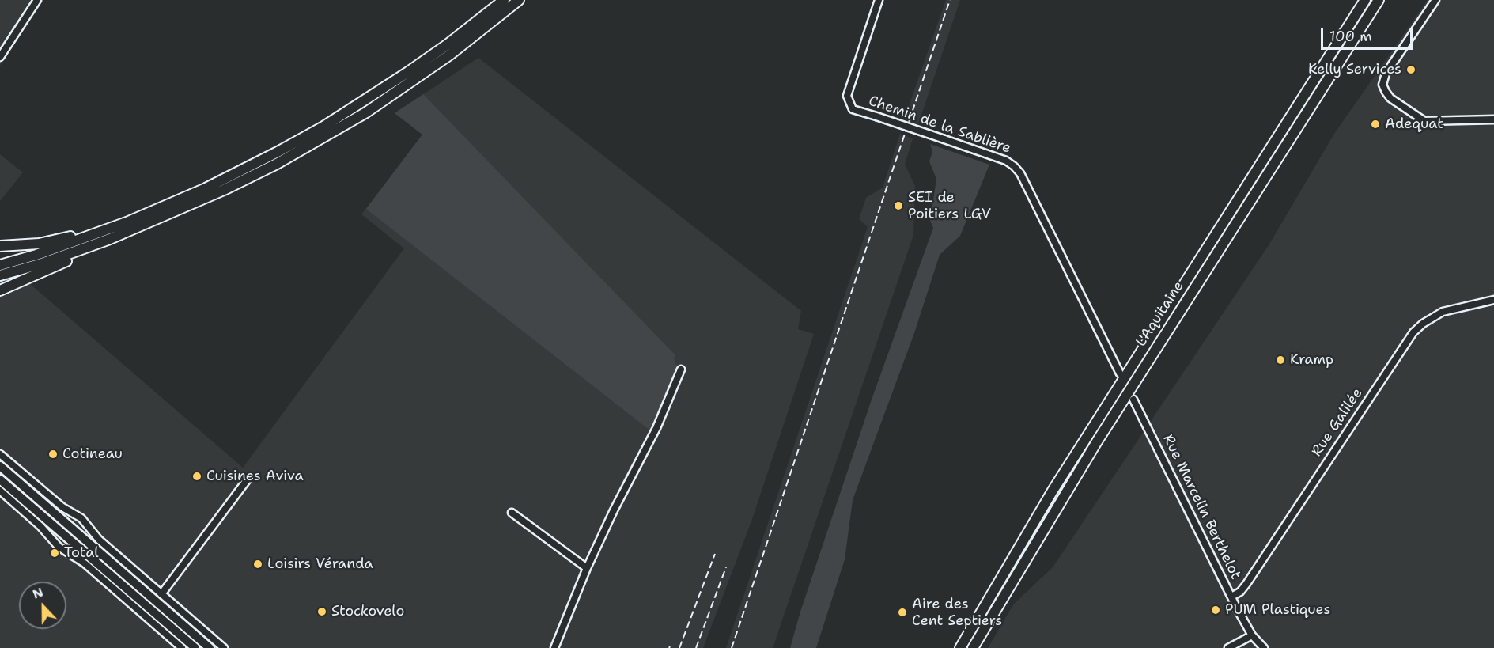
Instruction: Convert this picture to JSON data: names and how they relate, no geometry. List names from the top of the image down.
{
  "streets": {
    "highway": ["L'Aquitaine"],
    "street": ["Chemin de la Sablière", "Rue Galilée", "Rue Marcelin Berthelot"]
  },
  "crossings": [
    ["Rue Galilée", "Rue Marcelin Berthelot"]
  ],
  "places": [
    "Kelly Services",
    "Adequat",
    "SEI de Poitiers LGV",
    "Kramp",
    "Cotineau",
    "Cuisines Aviva",
    "Total",
    "Loisirs Véranda",
    "PUM Plastiques",
    "Stockovelo",
    "Aire des Cent Septiers"
  ],
  "scale_bar": "100 m",
  "north": "top"
}
